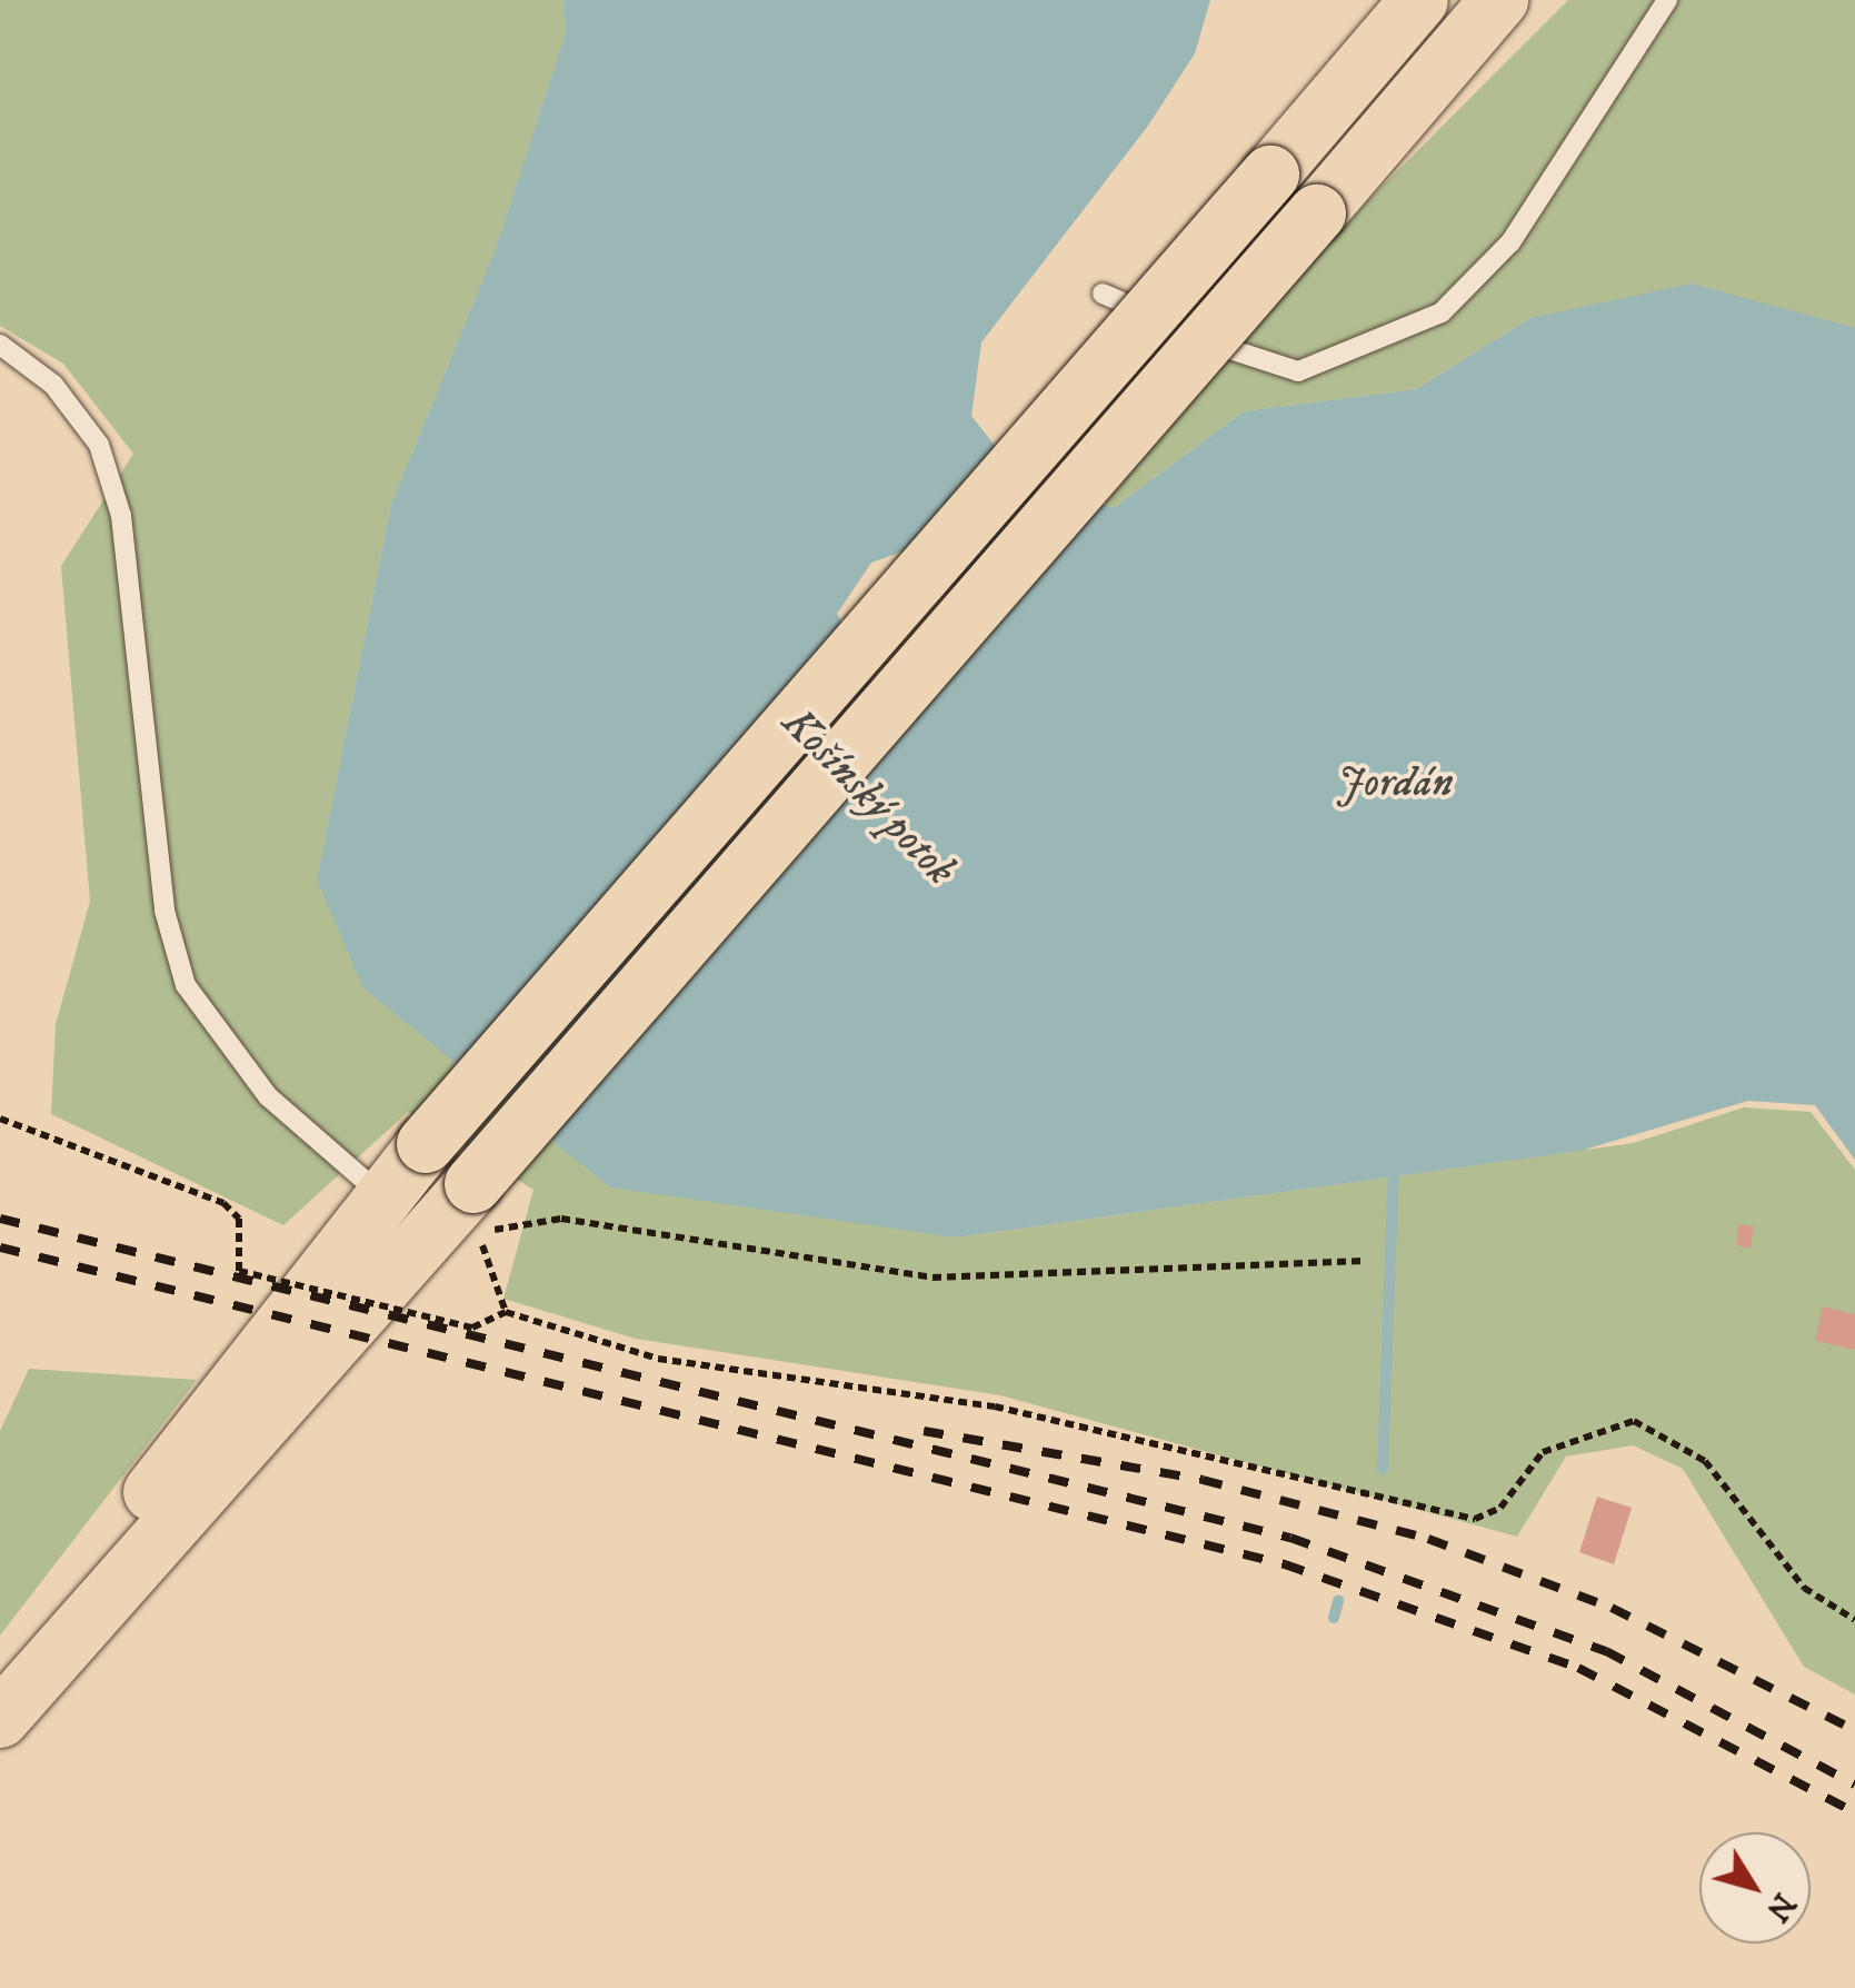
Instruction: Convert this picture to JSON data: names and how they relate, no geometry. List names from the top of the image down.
{
  "water": ["Jordán", "Košínský potok"],
  "north": "bottom right"
}
